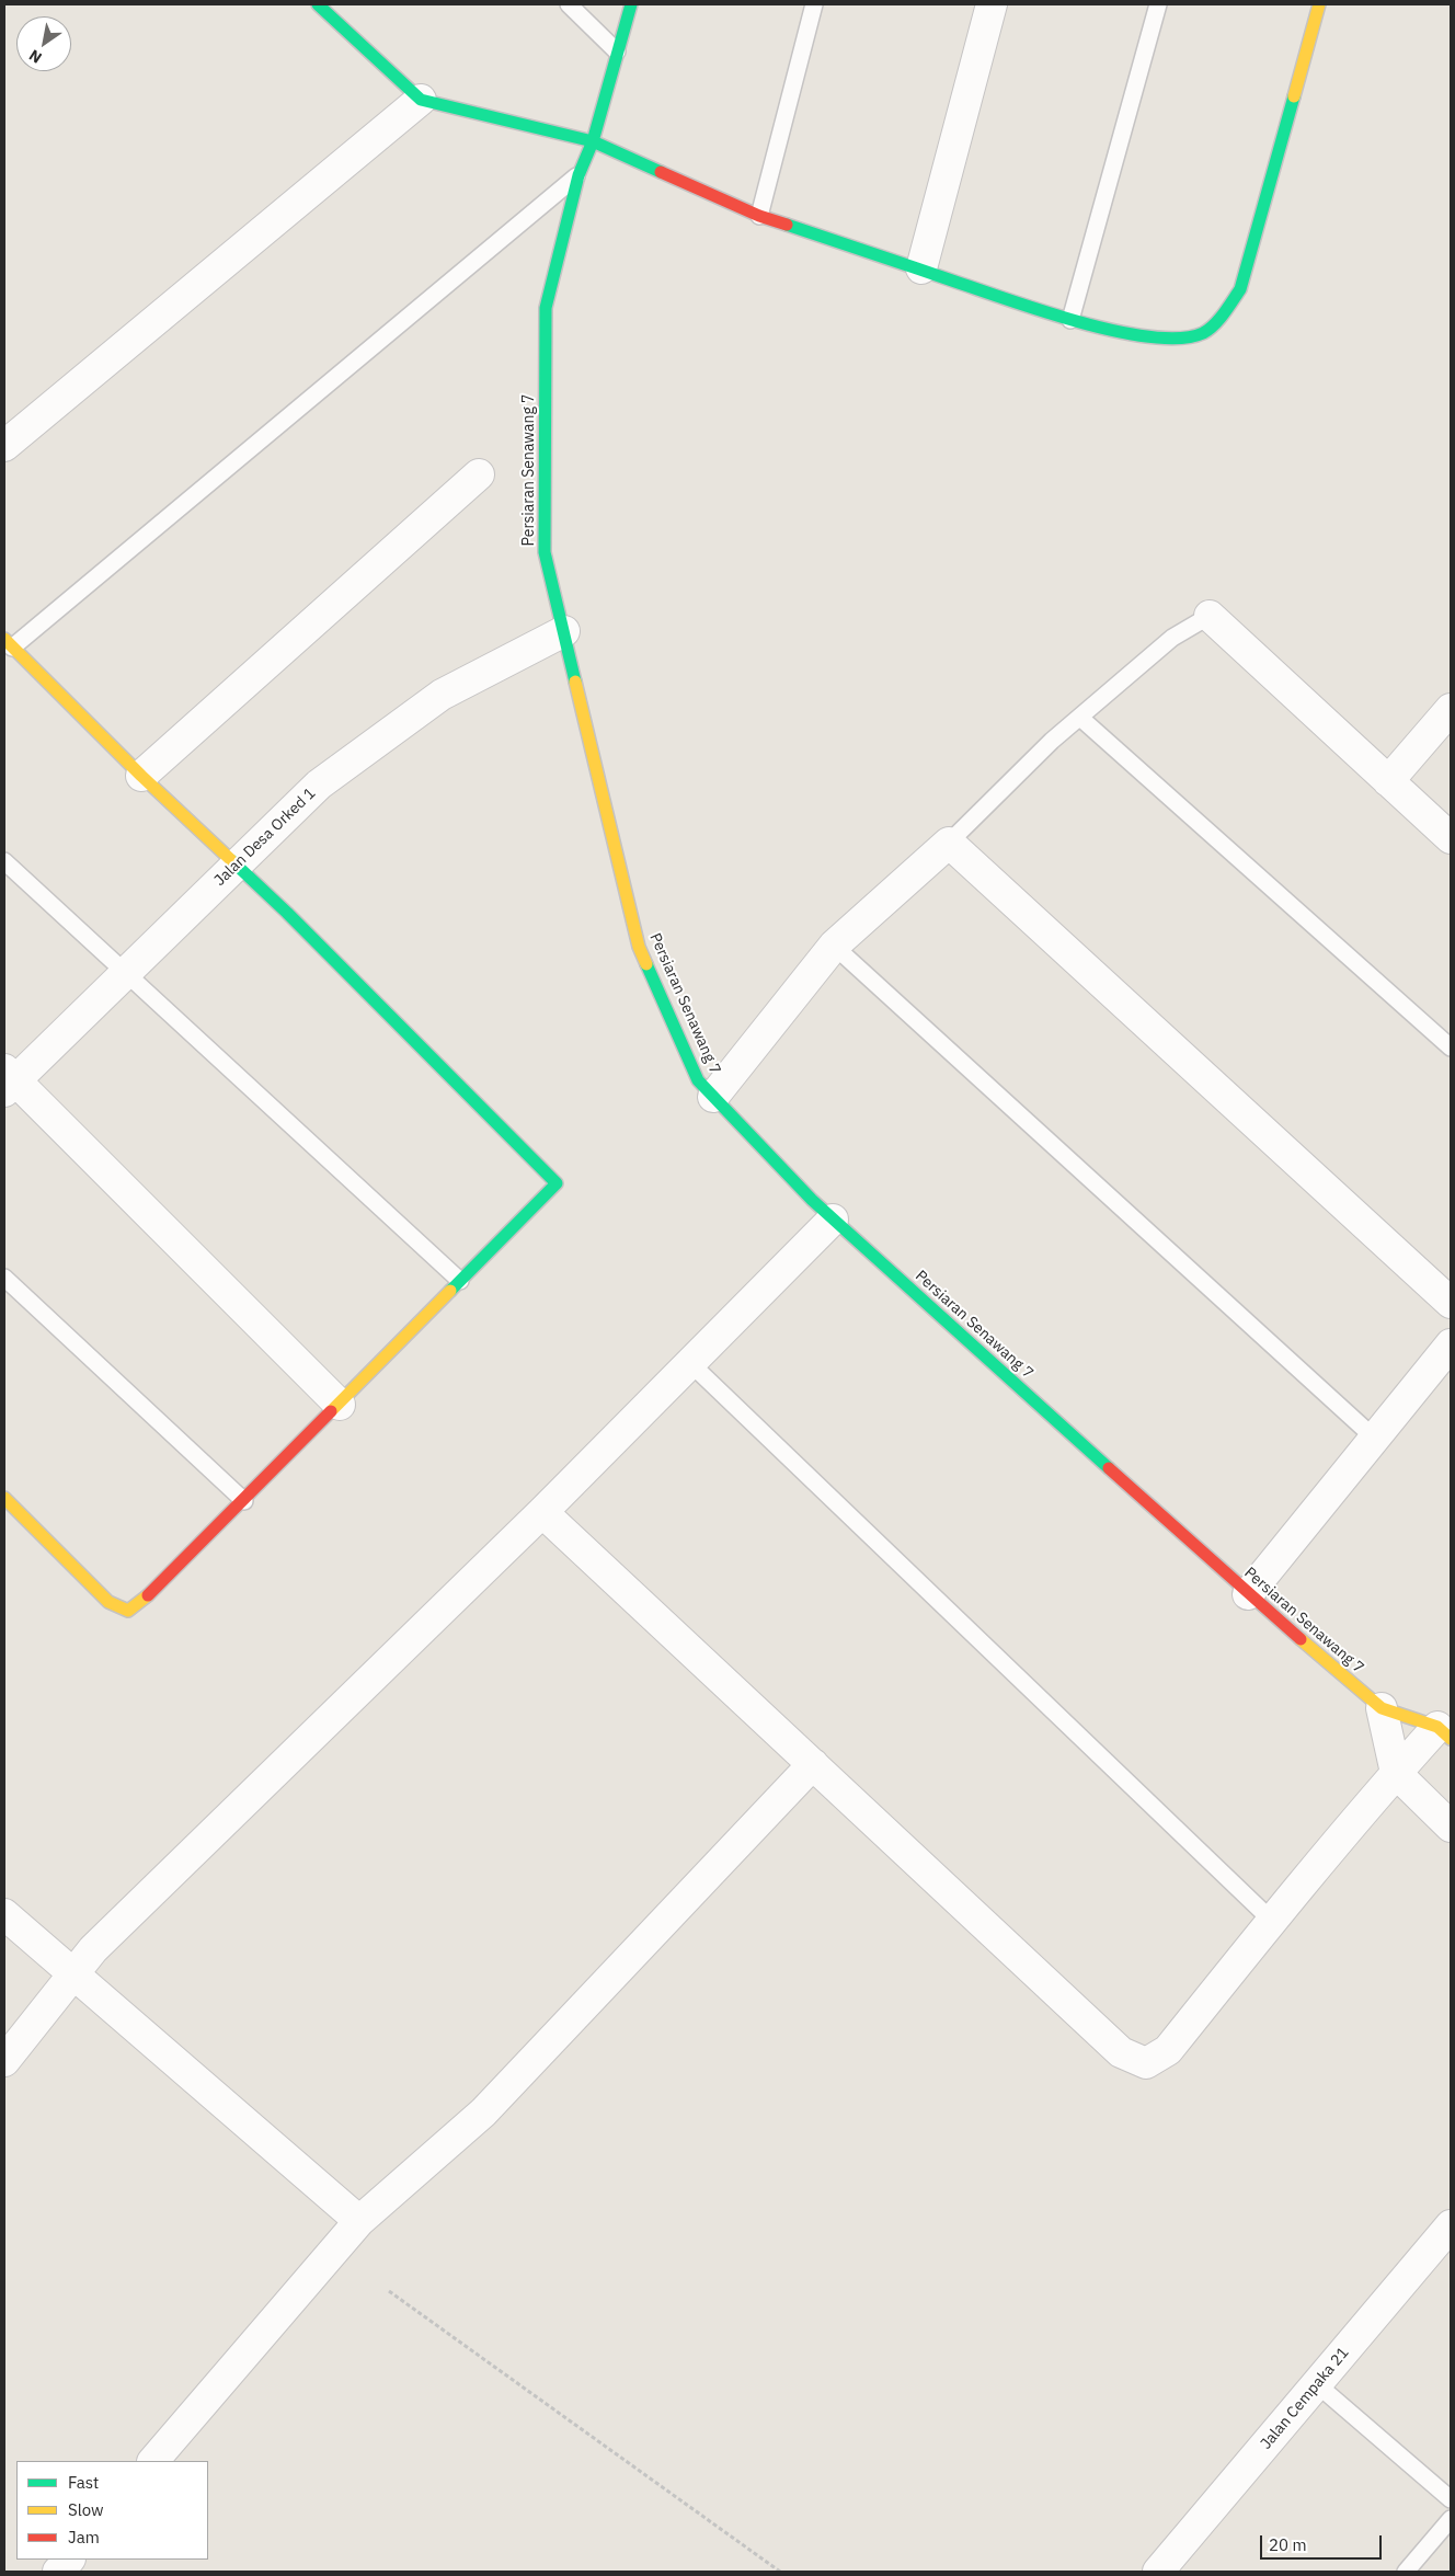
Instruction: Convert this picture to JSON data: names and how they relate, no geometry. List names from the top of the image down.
{
  "streets": {
    "street": ["Persiaran Senawang 7", "Jalan Desa Orked 1", "Jalan Cempaka 21"]
  },
  "crossings": [
    ["Persiaran Senawang 7", "Jalan Desa Orked 1"]
  ],
  "legend": ["Fast", "Slow", "Jam"],
  "scale_bar": "20 m",
  "north": "bottom left"
}
